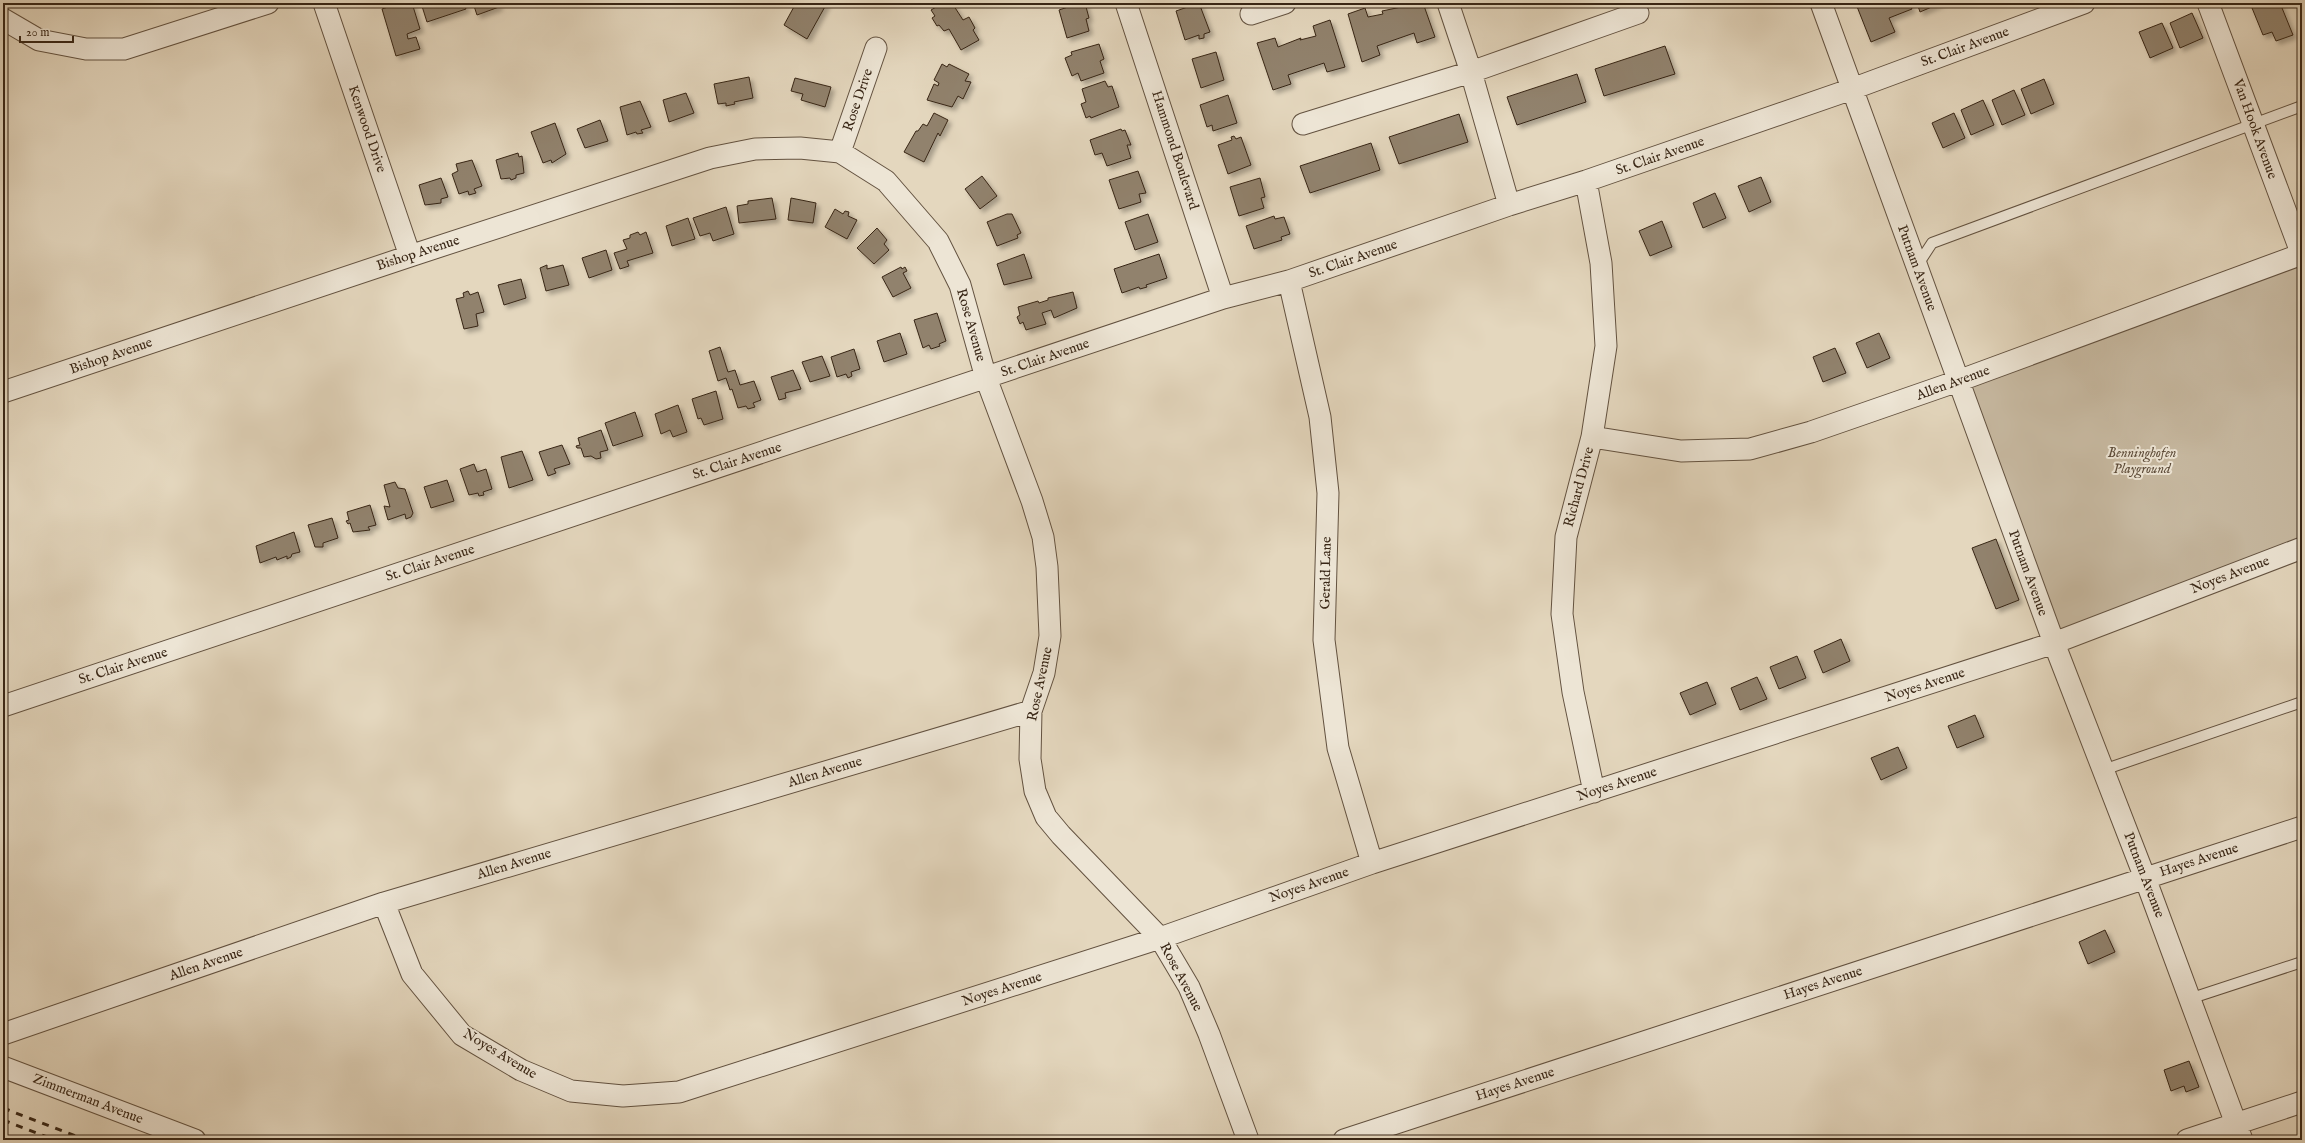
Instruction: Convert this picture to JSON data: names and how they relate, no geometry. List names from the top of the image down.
{
  "streets": {
    "street": [
      "St. Clair Avenue",
      "Rose Drive",
      "Kenwood Drive",
      "Van Hook Avenue",
      "Hammond Boulevard",
      "Bishop Avenue",
      "Putnam Avenue",
      "Rose Avenue",
      "Allen Avenue",
      "Richard Drive",
      "Gerald Lane",
      "Noyes Avenue",
      "Hayes Avenue",
      "Zimmerman Avenue"
    ]
  },
  "crossings": [
    ["St. Clair Avenue", "Hammond Boulevard"],
    ["St. Clair Avenue", "Putnam Avenue"],
    ["St. Clair Avenue", "Rose Avenue"],
    ["St. Clair Avenue", "Richard Drive"],
    ["St. Clair Avenue", "Gerald Lane"],
    ["Rose Drive", "Bishop Avenue"],
    ["Rose Drive", "Rose Avenue"],
    ["Kenwood Drive", "Bishop Avenue"],
    ["Van Hook Avenue", "Allen Avenue"],
    ["Bishop Avenue", "Rose Avenue"],
    ["Putnam Avenue", "Allen Avenue"],
    ["Putnam Avenue", "Noyes Avenue"],
    ["Putnam Avenue", "Hayes Avenue"],
    ["Rose Avenue", "Allen Avenue"],
    ["Rose Avenue", "Noyes Avenue"],
    ["Allen Avenue", "Richard Drive"],
    ["Allen Avenue", "Noyes Avenue"],
    ["Richard Drive", "Noyes Avenue"],
    ["Gerald Lane", "Noyes Avenue"]
  ],
  "parks": ["Benninghofen Playground"],
  "scale_bar": "20 m"
}
